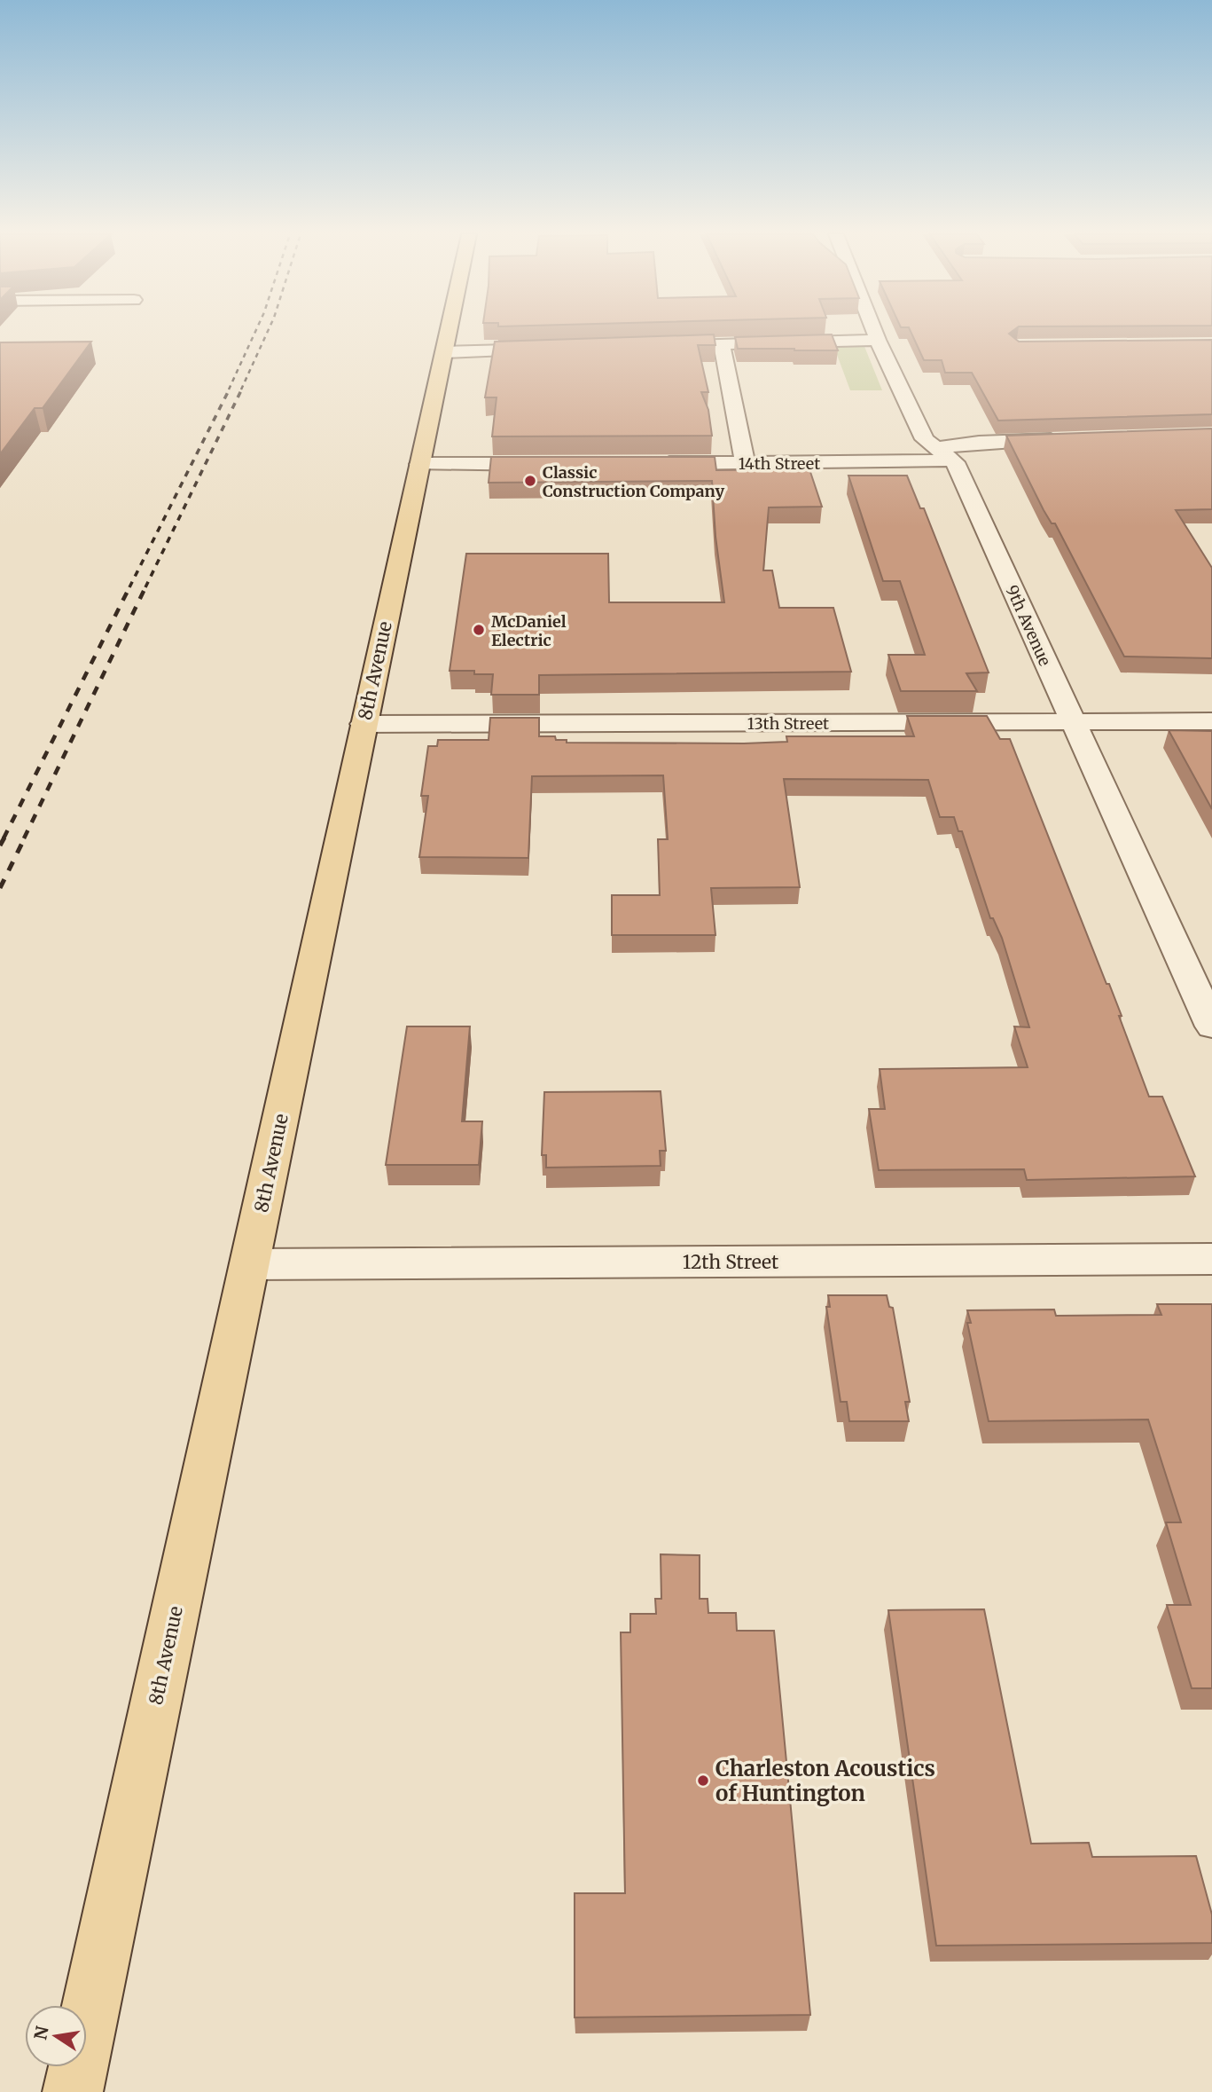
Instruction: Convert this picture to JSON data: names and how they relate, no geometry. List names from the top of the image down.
{
  "streets": {
    "main road": ["8th Avenue"],
    "street": [
      "14th Street",
      "9th Avenue",
      "13th Street",
      "12th Street"
    ]
  },
  "crossings": [
    ["14th Street", "9th Avenue"],
    ["9th Avenue", "13th Street"],
    ["8th Avenue", "13th Street"],
    ["8th Avenue", "12th Street"]
  ],
  "places": ["Classic Construction Company", "McDaniel Electric", "Charleston Acoustics of Huntington"],
  "north": "left"
}
